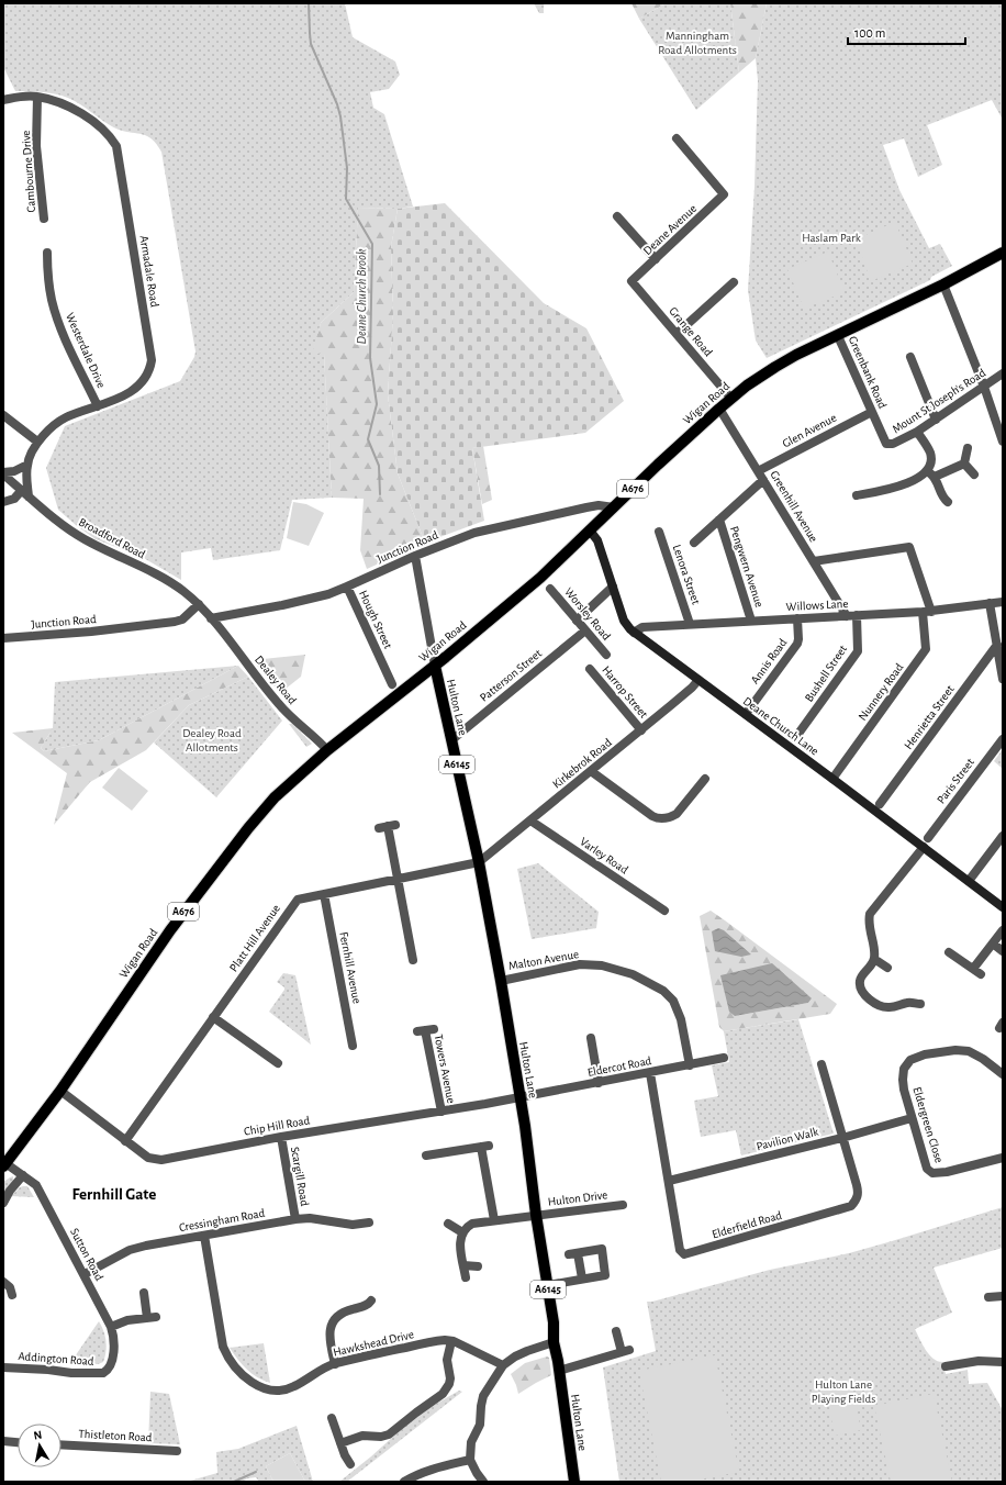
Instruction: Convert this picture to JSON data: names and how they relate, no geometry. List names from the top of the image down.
{
  "streets": {
    "main road": [
      "Wigan Road",
      "A676",
      "Hulton Lane",
      "A6145"
    ],
    "street": [
      "Cambourne Drive",
      "Deane Avenue",
      "Armadale Road",
      "Grange Road",
      "Westerdale Drive",
      "Greenbank Road",
      "Mount St Joseph's Road",
      "Glen Avenue",
      "Greenhill Avenue",
      "Broadford Road",
      "Junction Road",
      "Pengwern Avenue",
      "Lenora Street",
      "Willows Lane",
      "Worsley Road",
      "Hough Street",
      "Annis Road",
      "Bushell Street",
      "Patterson Street",
      "Dealey Road",
      "Harrop Street",
      "Nunnery Road",
      "Henrietta Street",
      "Deane Church Lane",
      "Kirkebrok Road",
      "Paris Street",
      "Varley Road",
      "Platt Hill Avenue",
      "Malton Avenue",
      "Fernhill Avenue",
      "Eldercot Road",
      "Towers Avenue",
      "Eldergreen Close",
      "Chip Hill Road",
      "Pavilion Walk",
      "Scargill Road",
      "Hulton Drive",
      "Cressingham Road",
      "Elderfield Road",
      "Sutton Road",
      "Hawkshead Drive",
      "Addington Road",
      "Thistleton Road"
    ]
  },
  "crossings": [
    ["Cambourne Drive", "Armadale Road"],
    ["Deane Avenue", "Grange Road"],
    ["Armadale Road", "Westerdale Drive"],
    ["Armadale Road", "Broadford Road"],
    ["Grange Road", "Wigan Road"],
    ["Greenbank Road", "Mount St Joseph's Road"],
    ["Greenbank Road", "Wigan Road"],
    ["Greenbank Road", "Glen Avenue"],
    ["Wigan Road", "Greenhill Avenue"],
    ["Wigan Road", "Junction Road"],
    ["Wigan Road", "Dealey Road"],
    ["Wigan Road", "Hulton Lane"],
    ["Wigan Road", "Deane Church Lane"],
    ["Wigan Road", "Chip Hill Road"],
    ["Wigan Road", "Sutton Road"],
    ["Glen Avenue", "Greenhill Avenue"],
    ["Greenhill Avenue", "Willows Lane"],
    ["Broadford Road", "Junction Road"],
    ["Broadford Road", "Dealey Road"],
    ["Junction Road", "Hough Street"],
    ["Junction Road", "Dealey Road"],
    ["Pengwern Avenue", "Willows Lane"],
    ["Lenora Street", "Willows Lane"],
    ["Willows Lane", "Annis Road"],
    ["Willows Lane", "Bushell Street"],
    ["Willows Lane", "Nunnery Road"],
    ["Willows Lane", "Deane Church Lane"],
    ["Worsley Road", "Patterson Street"],
    ["Annis Road", "Deane Church Lane"],
    ["Patterson Street", "Hulton Lane"],
    ["Harrop Street", "Kirkebrok Road"],
    ["Nunnery Road", "Deane Church Lane"],
    ["Hulton Lane", "Kirkebrok Road"],
    ["Hulton Lane", "Platt Hill Avenue"],
    ["Hulton Lane", "Malton Avenue"],
    ["Hulton Lane", "Eldercot Road"],
    ["Hulton Lane", "Chip Hill Road"],
    ["Hulton Lane", "Hulton Drive"],
    ["Deane Church Lane", "Kirkebrok Road"],
    ["Kirkebrok Road", "Varley Road"],
    ["Kirkebrok Road", "Platt Hill Avenue"],
    ["Platt Hill Avenue", "Fernhill Avenue"],
    ["Platt Hill Avenue", "Chip Hill Road"],
    ["Malton Avenue", "Eldercot Road"],
    ["Eldercot Road", "Chip Hill Road"],
    ["Eldercot Road", "Elderfield Road"],
    ["Towers Avenue", "Chip Hill Road"],
    ["Eldergreen Close", "Pavilion Walk"],
    ["Chip Hill Road", "Scargill Road"],
    ["Pavilion Walk", "Elderfield Road"],
    ["Scargill Road", "Cressingham Road"],
    ["Cressingham Road", "Sutton Road"],
    ["Cressingham Road", "Hawkshead Drive"],
    ["Sutton Road", "Addington Road"]
  ],
  "districts": ["Fernhill Gate"],
  "water": ["Deane Church Brook"],
  "parks": [
    "Manningham Road Allotments",
    "Haslam Park",
    "Dealey Road Allotments",
    "Hulton Lane Playing Fields"
  ],
  "scale_bar": "100 m",
  "north": "top"
}
